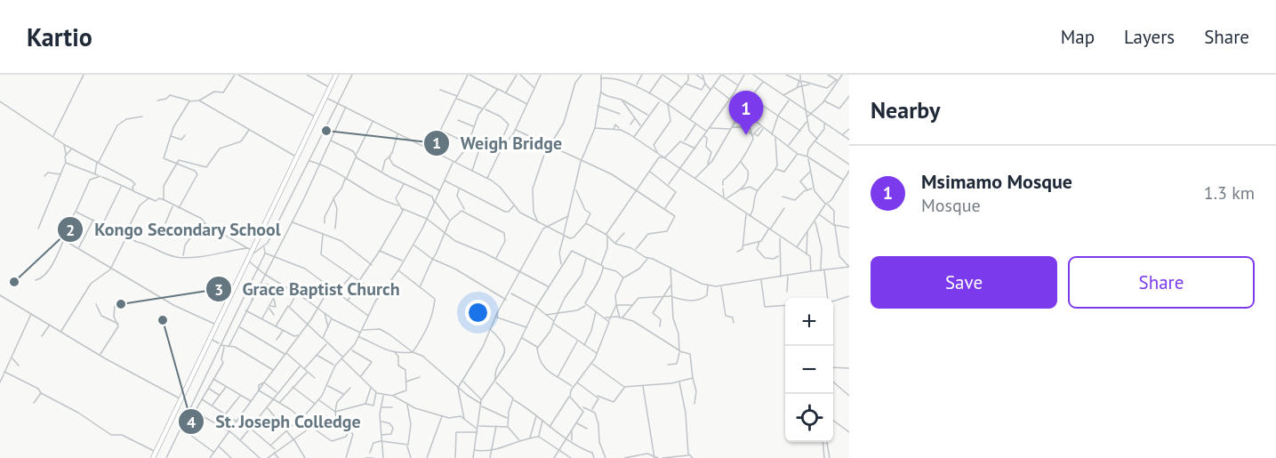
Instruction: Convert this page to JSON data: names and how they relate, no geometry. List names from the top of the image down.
{
  "places": [
    "Weigh Bridge",
    "Kongo Secondary School",
    "Grace Baptist Church",
    "St. Joseph Colledge"
  ],
  "page": {
    "header": "Kartio",
    "nav": ["Map", "Layers", "Share"],
    "heading": "Nearby",
    "pins": "1",
    "list": [
      {
        "mark": "1",
        "name": "Msimamo Mosque",
        "note": "Mosque",
        "value": "1.3 km"
      }
    ],
    "buttons": ["Save", "Share"],
    "map_buttons": ["+", "−"]
  }
}
